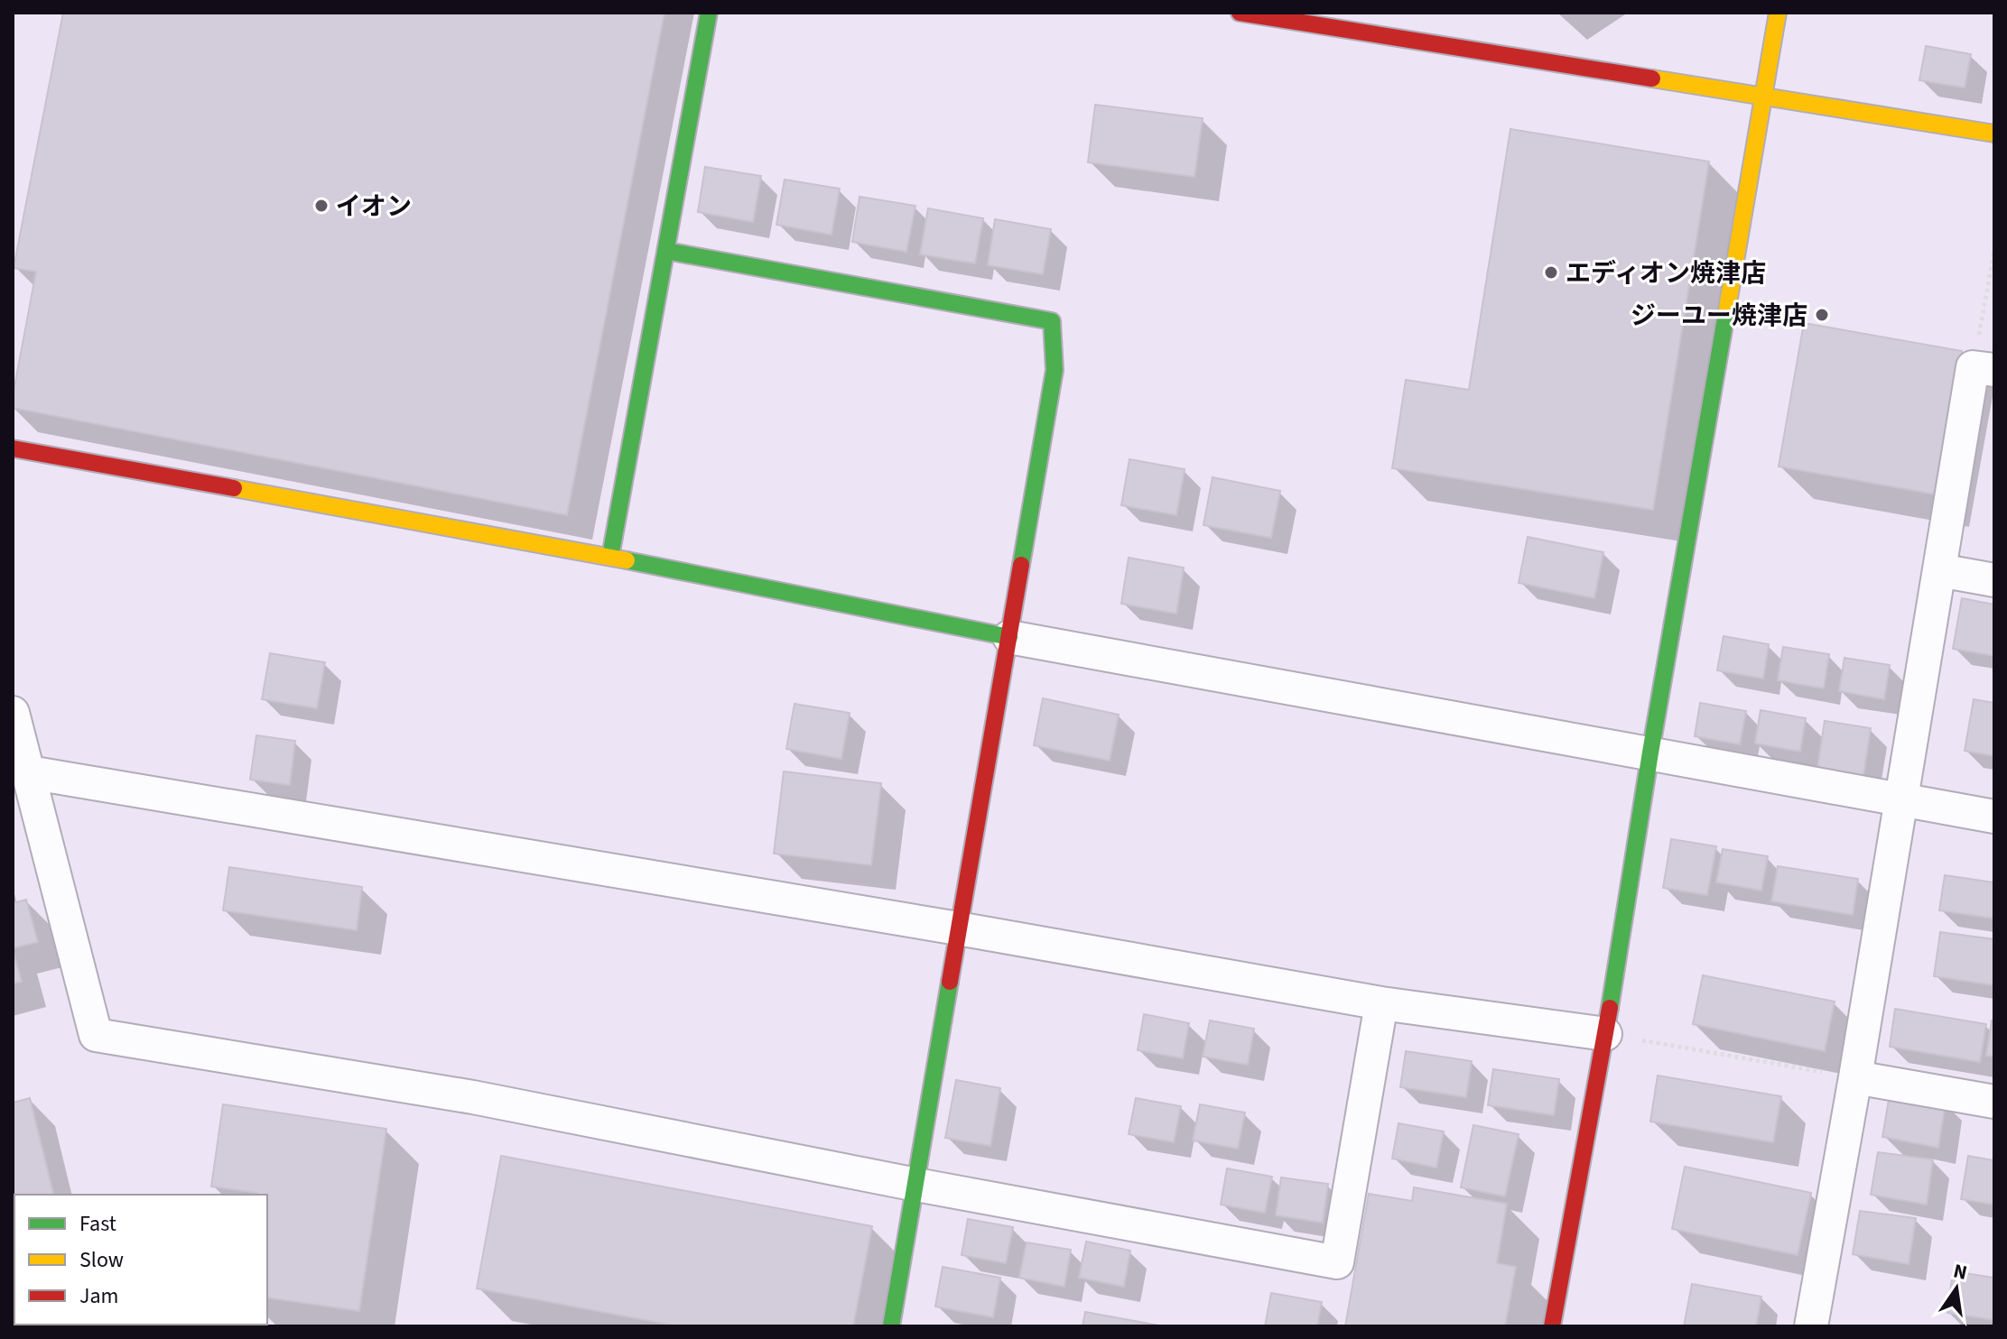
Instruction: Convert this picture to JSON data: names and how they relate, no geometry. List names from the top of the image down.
{
  "places": ["イオン", "エディオン焼津店", "ジーユー焼津店"],
  "legend": ["Fast", "Slow", "Jam"],
  "north": "top"
}
